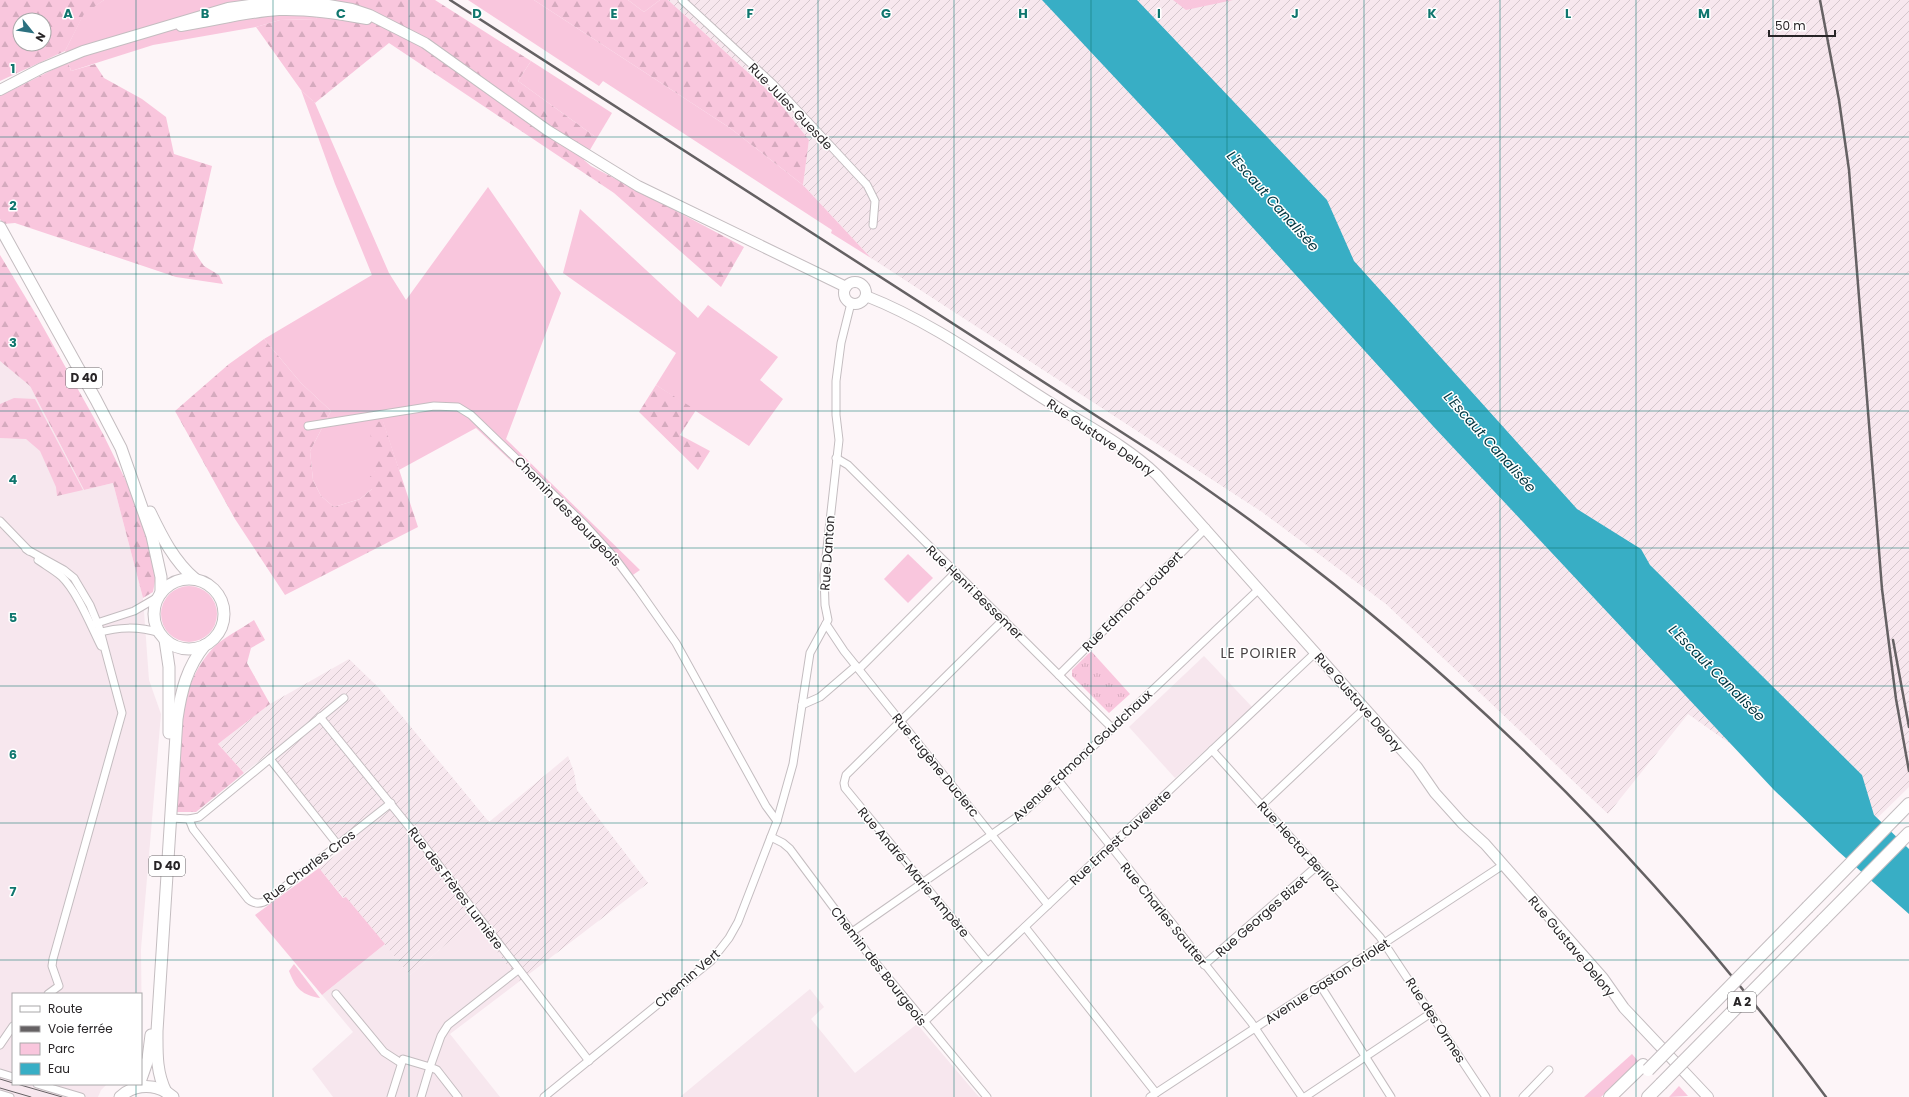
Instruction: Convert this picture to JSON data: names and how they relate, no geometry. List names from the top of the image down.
{
  "streets": {
    "highway": ["A 2"],
    "main road": ["D 40"],
    "street": [
      "Rue Jules Guesde",
      "Rue Gustave Delory",
      "Chemin des Bourgeois",
      "Rue Danton",
      "Rue Henri Bessemer",
      "Rue Edmond Joubert",
      "Avenue Edmond Goudchaux",
      "Rue Eugène Duclerc",
      "Rue Ernest Cuvelette",
      "Rue Hector Berlioz",
      "Rue Charles Cros",
      "Rue André-Marie Ampère",
      "Rue des Frères Lumière",
      "Rue Charles Sautter",
      "Rue Georges Bizet",
      "Chemin Vert",
      "Avenue Gaston Griolet",
      "Rue des Ormes"
    ]
  },
  "crossings": [
    ["Rue Gustave Delory", "Rue Danton"],
    ["Rue Gustave Delory", "Rue Edmond Joubert"],
    ["Rue Gustave Delory", "Avenue Edmond Goudchaux"],
    ["Rue Gustave Delory", "Rue Ernest Cuvelette"],
    ["Rue Gustave Delory", "Avenue Gaston Griolet"],
    ["Chemin des Bourgeois", "Avenue Edmond Goudchaux"],
    ["Chemin des Bourgeois", "Rue Ernest Cuvelette"],
    ["Chemin des Bourgeois", "Chemin Vert"],
    ["Rue Danton", "Rue Henri Bessemer"],
    ["Rue Danton", "Rue Eugène Duclerc"],
    ["Rue Henri Bessemer", "Rue Edmond Joubert"],
    ["Rue Henri Bessemer", "Avenue Edmond Goudchaux"],
    ["Avenue Edmond Goudchaux", "Rue Eugène Duclerc"],
    ["Avenue Edmond Goudchaux", "Rue André-Marie Ampère"],
    ["Avenue Edmond Goudchaux", "Rue Charles Sautter"],
    ["Rue Eugène Duclerc", "Rue Ernest Cuvelette"],
    ["Rue Eugène Duclerc", "Rue André-Marie Ampère"],
    ["Rue Ernest Cuvelette", "Rue Hector Berlioz"],
    ["Rue Ernest Cuvelette", "Rue André-Marie Ampère"],
    ["Rue Ernest Cuvelette", "Rue Charles Sautter"],
    ["Rue Hector Berlioz", "Rue Georges Bizet"],
    ["Rue Hector Berlioz", "Avenue Gaston Griolet"],
    ["Rue Hector Berlioz", "Rue des Ormes"],
    ["Rue Charles Cros", "Rue des Frères Lumière"],
    ["Rue des Frères Lumière", "Chemin Vert"],
    ["Rue Charles Sautter", "Rue Georges Bizet"],
    ["Rue Charles Sautter", "Avenue Gaston Griolet"],
    ["Avenue Gaston Griolet", "Rue des Ormes"]
  ],
  "districts": ["LE POIRIER"],
  "water": ["L'Escaut Canalisée"],
  "legend": [
    "Route",
    "Voie ferrée",
    "Parc",
    "Eau"
  ],
  "scale_bar": "50 m",
  "north": "bottom right",
  "grid": {
    "columns": [
      "A",
      "B",
      "C",
      "D",
      "E",
      "F",
      "G",
      "H",
      "I",
      "J",
      "K",
      "L",
      "M"
    ],
    "rows": [
      "1",
      "2",
      "3",
      "4",
      "5",
      "6",
      "7"
    ]
  }
}
